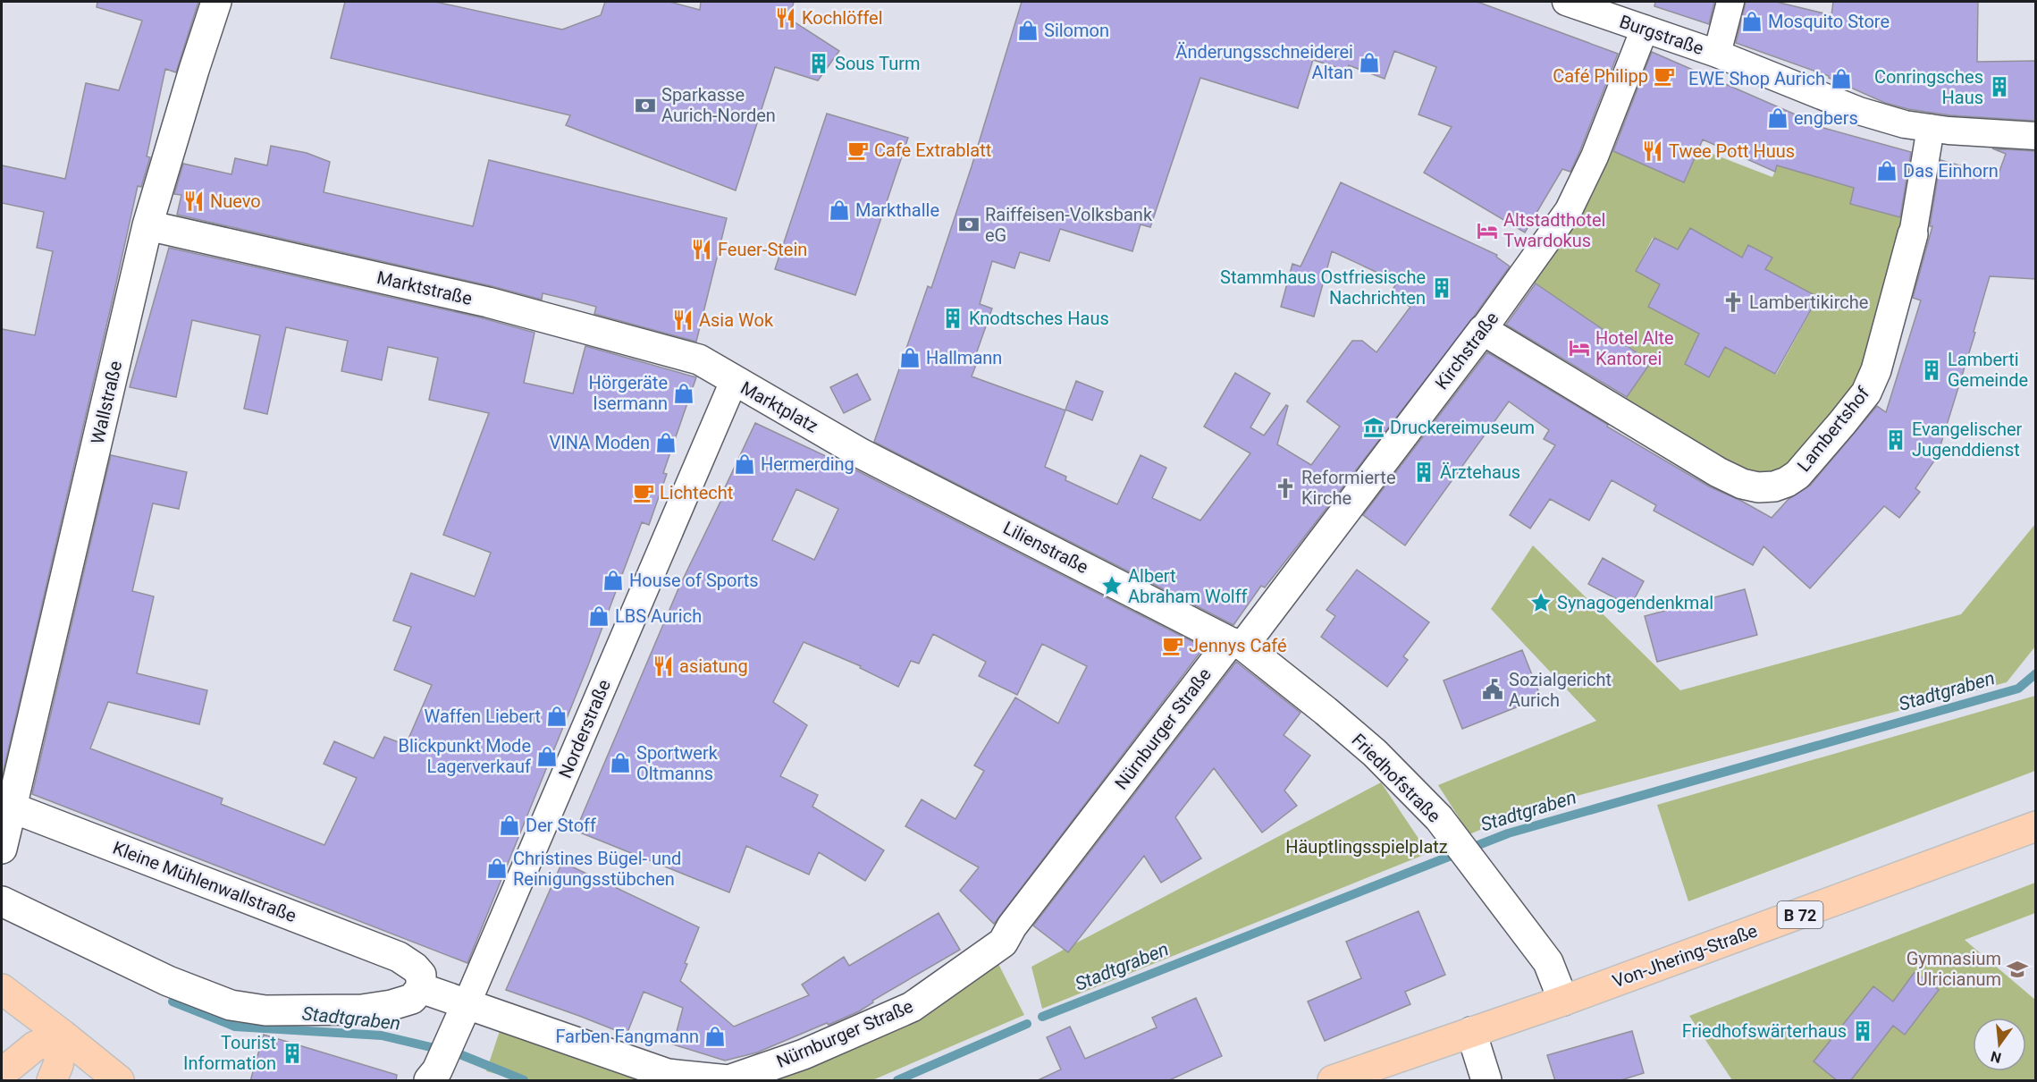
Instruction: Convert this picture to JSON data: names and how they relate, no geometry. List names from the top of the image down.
{
  "streets": {
    "main road": ["B 72", "Von-Jhering-Straße"],
    "street": [
      "Burgstraße",
      "Marktstraße",
      "Kirchstraße",
      "Wallstraße",
      "Marktplatz",
      "Lambertshof",
      "Lilienstraße",
      "Norderstraße",
      "Nürnburger Straße",
      "Friedhofstraße",
      "Kleine Mühlenwallstraße"
    ]
  },
  "crossings": [
    ["Burgstraße", "Kirchstraße"],
    ["Burgstraße", "Lambertshof"],
    ["Marktstraße", "Wallstraße"],
    ["Marktstraße", "Marktplatz"],
    ["Kirchstraße", "Lambertshof"],
    ["Kirchstraße", "Lilienstraße"],
    ["Kirchstraße", "Nürnburger Straße"],
    ["Kirchstraße", "Friedhofstraße"],
    ["Wallstraße", "Kleine Mühlenwallstraße"],
    ["Marktplatz", "Lilienstraße"],
    ["Marktplatz", "Norderstraße"],
    ["Lilienstraße", "Nürnburger Straße"],
    ["Lilienstraße", "Friedhofstraße"],
    ["Norderstraße", "Nürnburger Straße"],
    ["Nürnburger Straße", "Friedhofstraße"],
    ["Friedhofstraße", "Von-Jhering-Straße"]
  ],
  "water": ["Stadtgraben"],
  "parks": ["Häuptlingsspielplatz"],
  "places": {
    "restaurant": [
      "Kochlöffel",
      "Twee Pott Huus",
      "Nuevo",
      "Feuer-Stein",
      "Asia Wok",
      "asiatung"
    ],
    "shop": [
      "Mosquito Store",
      "Silomon",
      "Änderungsschneiderei Altan",
      "EWE Shop Aurich",
      "engbers",
      "Das Einhorn",
      "Markthalle",
      "Hallmann",
      "Hörgeräte Isermann",
      "VINA Moden",
      "Hermerding",
      "House of Sports",
      "LBS Aurich",
      "Waffen Liebert",
      "Blickpunkt Mode Lagerverkauf",
      "Sportwerk Oltmanns",
      "Der Stoff",
      "Christines Bügel- und Reinigungsstübchen",
      "Farben Fangmann"
    ],
    "building": [
      "Sous Turm",
      "Conringsches Haus",
      "Stammhaus Ostfriesische Nachrichten",
      "Knodtsches Haus",
      "Lamberti Gemeinde",
      "Evangelischer Jugenddienst",
      "Ärztehaus",
      "Friedhofswärterhaus",
      "Tourist Information"
    ],
    "cafe": [
      "Café Philipp",
      "Cafe Extrablatt",
      "Lichtecht",
      "Jennys Café"
    ],
    "bank": ["Sparkasse Aurich-Norden", "Raiffeisen-Volksbank eG"],
    "hotel": ["Altstadthotel Twardokus", "Hotel Alte Kantorei"],
    "church": ["Lambertikirche", "Reformierte Kirche"],
    "museum": ["Druckereimuseum"],
    "place": ["Albert Abraham Wolff", "Synagogendenkmal"],
    "public building": ["Sozialgericht Aurich"],
    "school or university": ["Gymnasium Ulricianum"]
  },
  "north": "bottom"
}
